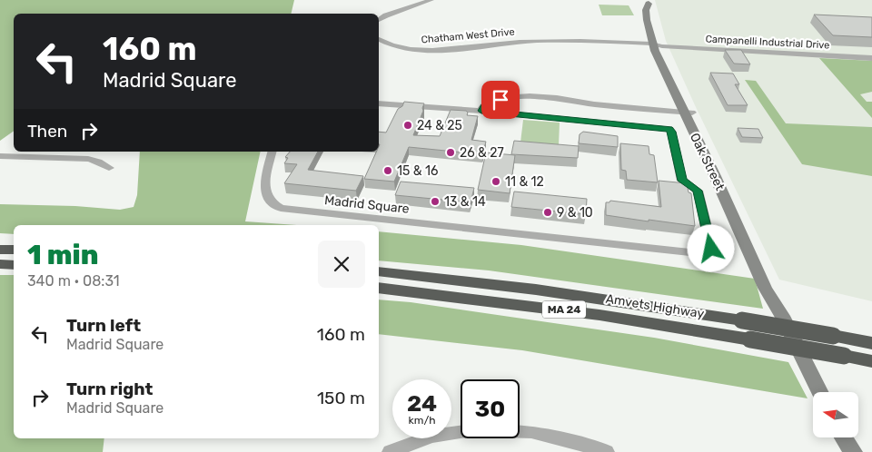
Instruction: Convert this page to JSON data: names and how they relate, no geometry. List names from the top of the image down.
{
  "streets": {
    "highway": ["Amvets Highway", "MA 24"],
    "main road": ["Oak Street"],
    "street": ["Chatham West Drive", "Campanelli Industrial Drive", "Madrid Square"]
  },
  "crossings": [
    ["Chatham West Drive", "Campanelli Industrial Drive"],
    ["Chatham West Drive", "Oak Street"],
    ["Campanelli Industrial Drive", "Oak Street"]
  ],
  "places": [
    "24 & 25",
    "26 & 27",
    "15 & 16",
    "11 & 12",
    "13 & 14",
    "9 & 10"
  ],
  "north": "left",
  "page": {
    "turn": ["160 m", "Madrid Square"],
    "then": "Then",
    "heading": ["1 min", "340 m · 08:31"],
    "list": [
      {
        "name": "Turn left",
        "note": "Madrid Square",
        "value": "160 m"
      },
      {
        "name": "Turn right",
        "note": "Madrid Square",
        "value": "150 m"
      }
    ],
    "speed": "24 km/h",
    "limit": "30"
  }
}
